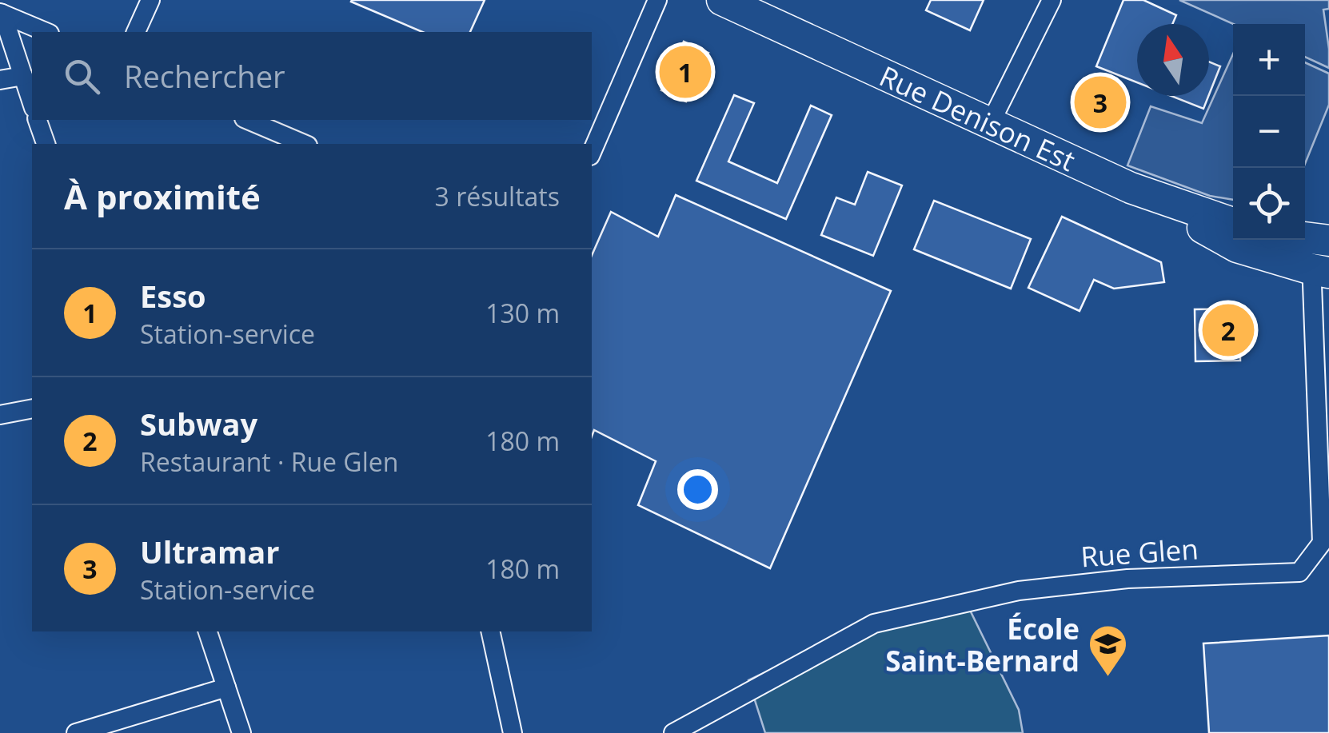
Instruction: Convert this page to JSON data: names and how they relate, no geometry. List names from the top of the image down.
{
  "streets": {
    "main road": ["Rue Denison Est"],
    "street": ["Rue Glen"]
  },
  "places": {
    "school or university": ["École Saint-Bernard"]
  },
  "north": "top",
  "page": {
    "map_buttons": ["+", "−"],
    "search": "Rechercher",
    "pins": ["1", "3", "2"],
    "heading": ["À proximité", "3 résultats"],
    "list": [
      {
        "mark": "1",
        "name": "Esso",
        "note": "Station-service",
        "value": "130 m"
      },
      {
        "mark": "2",
        "name": "Subway",
        "note": "Restaurant · Rue Glen",
        "value": "180 m"
      },
      {
        "mark": "3",
        "name": "Ultramar",
        "note": "Station-service",
        "value": "180 m"
      }
    ]
  }
}
